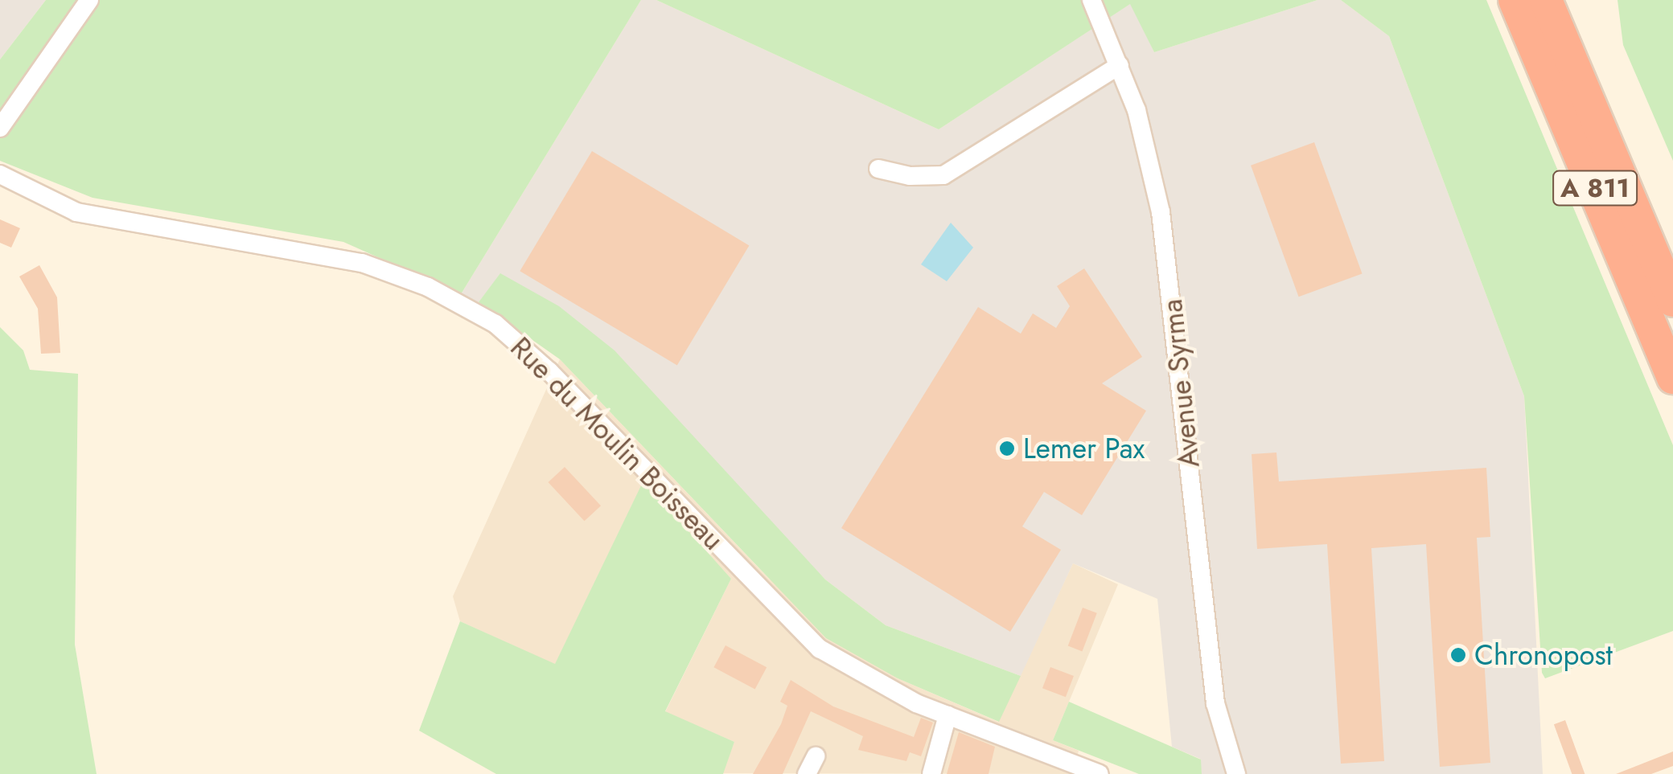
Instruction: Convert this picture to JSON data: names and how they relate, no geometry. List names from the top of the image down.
{
  "streets": {
    "highway": ["A 811"],
    "street": ["Avenue Syrma", "Rue du Moulin Boisseau"]
  },
  "places": ["Lemer Pax", "Chronopost"]
}
